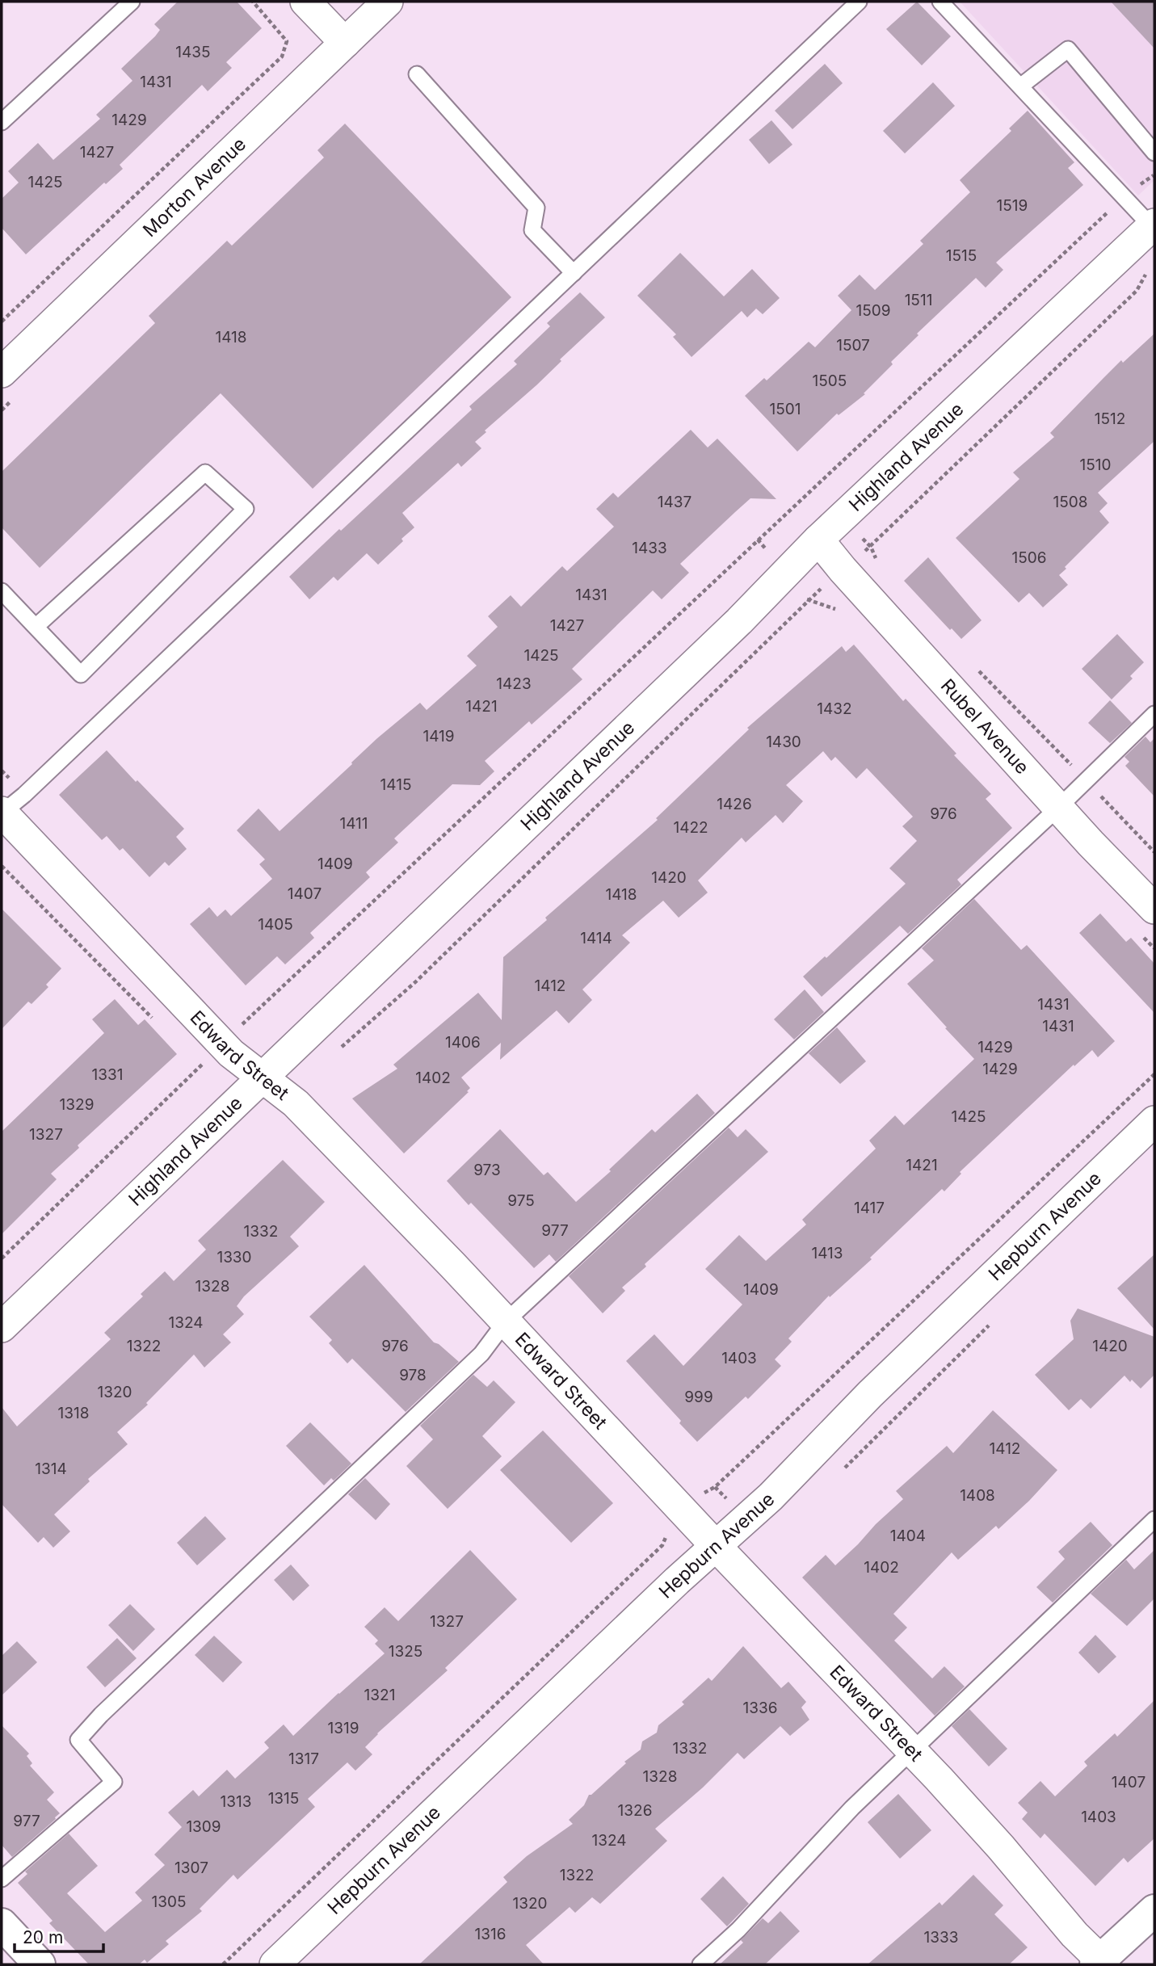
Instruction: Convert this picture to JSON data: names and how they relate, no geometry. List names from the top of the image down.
{
  "streets": {
    "street": [
      "Morton Avenue",
      "Highland Avenue",
      "Rubel Avenue",
      "Edward Street",
      "Hepburn Avenue"
    ]
  },
  "crossings": [
    ["Highland Avenue", "Rubel Avenue"],
    ["Highland Avenue", "Edward Street"],
    ["Edward Street", "Hepburn Avenue"]
  ],
  "house_numbers": [
    "1435",
    "1431",
    "1429",
    "1427",
    "1425",
    "1519",
    "1515",
    "1511",
    "1509",
    "1418",
    "1507",
    "1505",
    "1501",
    "1512",
    "1510",
    "1437",
    "1508",
    "1433",
    "1506",
    "1431",
    "1427",
    "1425",
    "1423",
    "1421",
    "1432",
    "1419",
    "1430",
    "1415",
    "1426",
    "976",
    "1411",
    "1422",
    "1409",
    "1420",
    "1407",
    "1418",
    "1405",
    "1414",
    "1412",
    "1431",
    "1431",
    "1406",
    "1429",
    "1429",
    "1331",
    "1402",
    "1329",
    "1425",
    "1327",
    "1421",
    "973",
    "975",
    "1417",
    "977",
    "1332",
    "1413",
    "1330",
    "1328",
    "1409",
    "1324",
    "1322",
    "976",
    "1420",
    "1403",
    "978",
    "1320",
    "999",
    "1318",
    "1412",
    "1314",
    "1408",
    "1404",
    "1402",
    "1327",
    "1325",
    "1321",
    "1336",
    "1319",
    "1332",
    "1317",
    "1328",
    "1407",
    "1315",
    "1313",
    "1326",
    "1403",
    "977",
    "1309",
    "1324",
    "1307",
    "1322",
    "1305",
    "1320",
    "1316",
    "1333"
  ],
  "scale_bar": "20 m"
}
